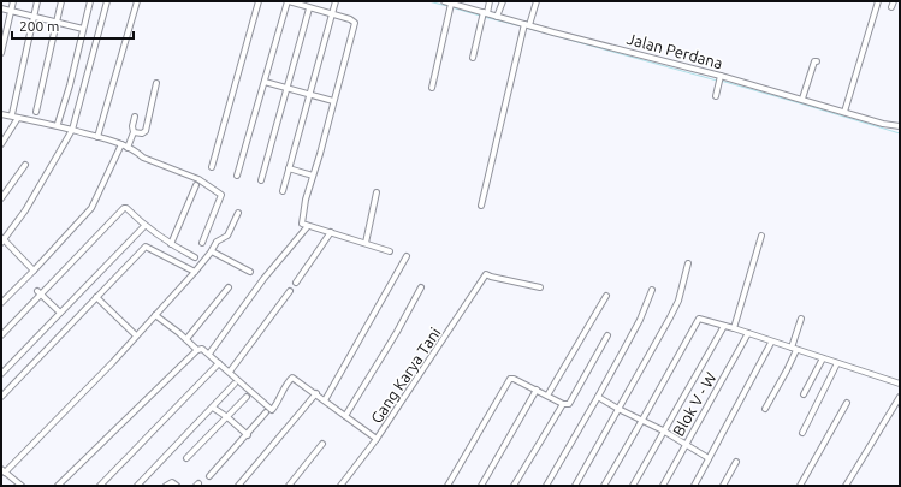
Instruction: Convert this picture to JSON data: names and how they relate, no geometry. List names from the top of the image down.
{
  "streets": {
    "street": ["Jalan Perdana", "Gang Karya Tani", "Blok V - W"]
  },
  "scale_bar": "200 m"
}
